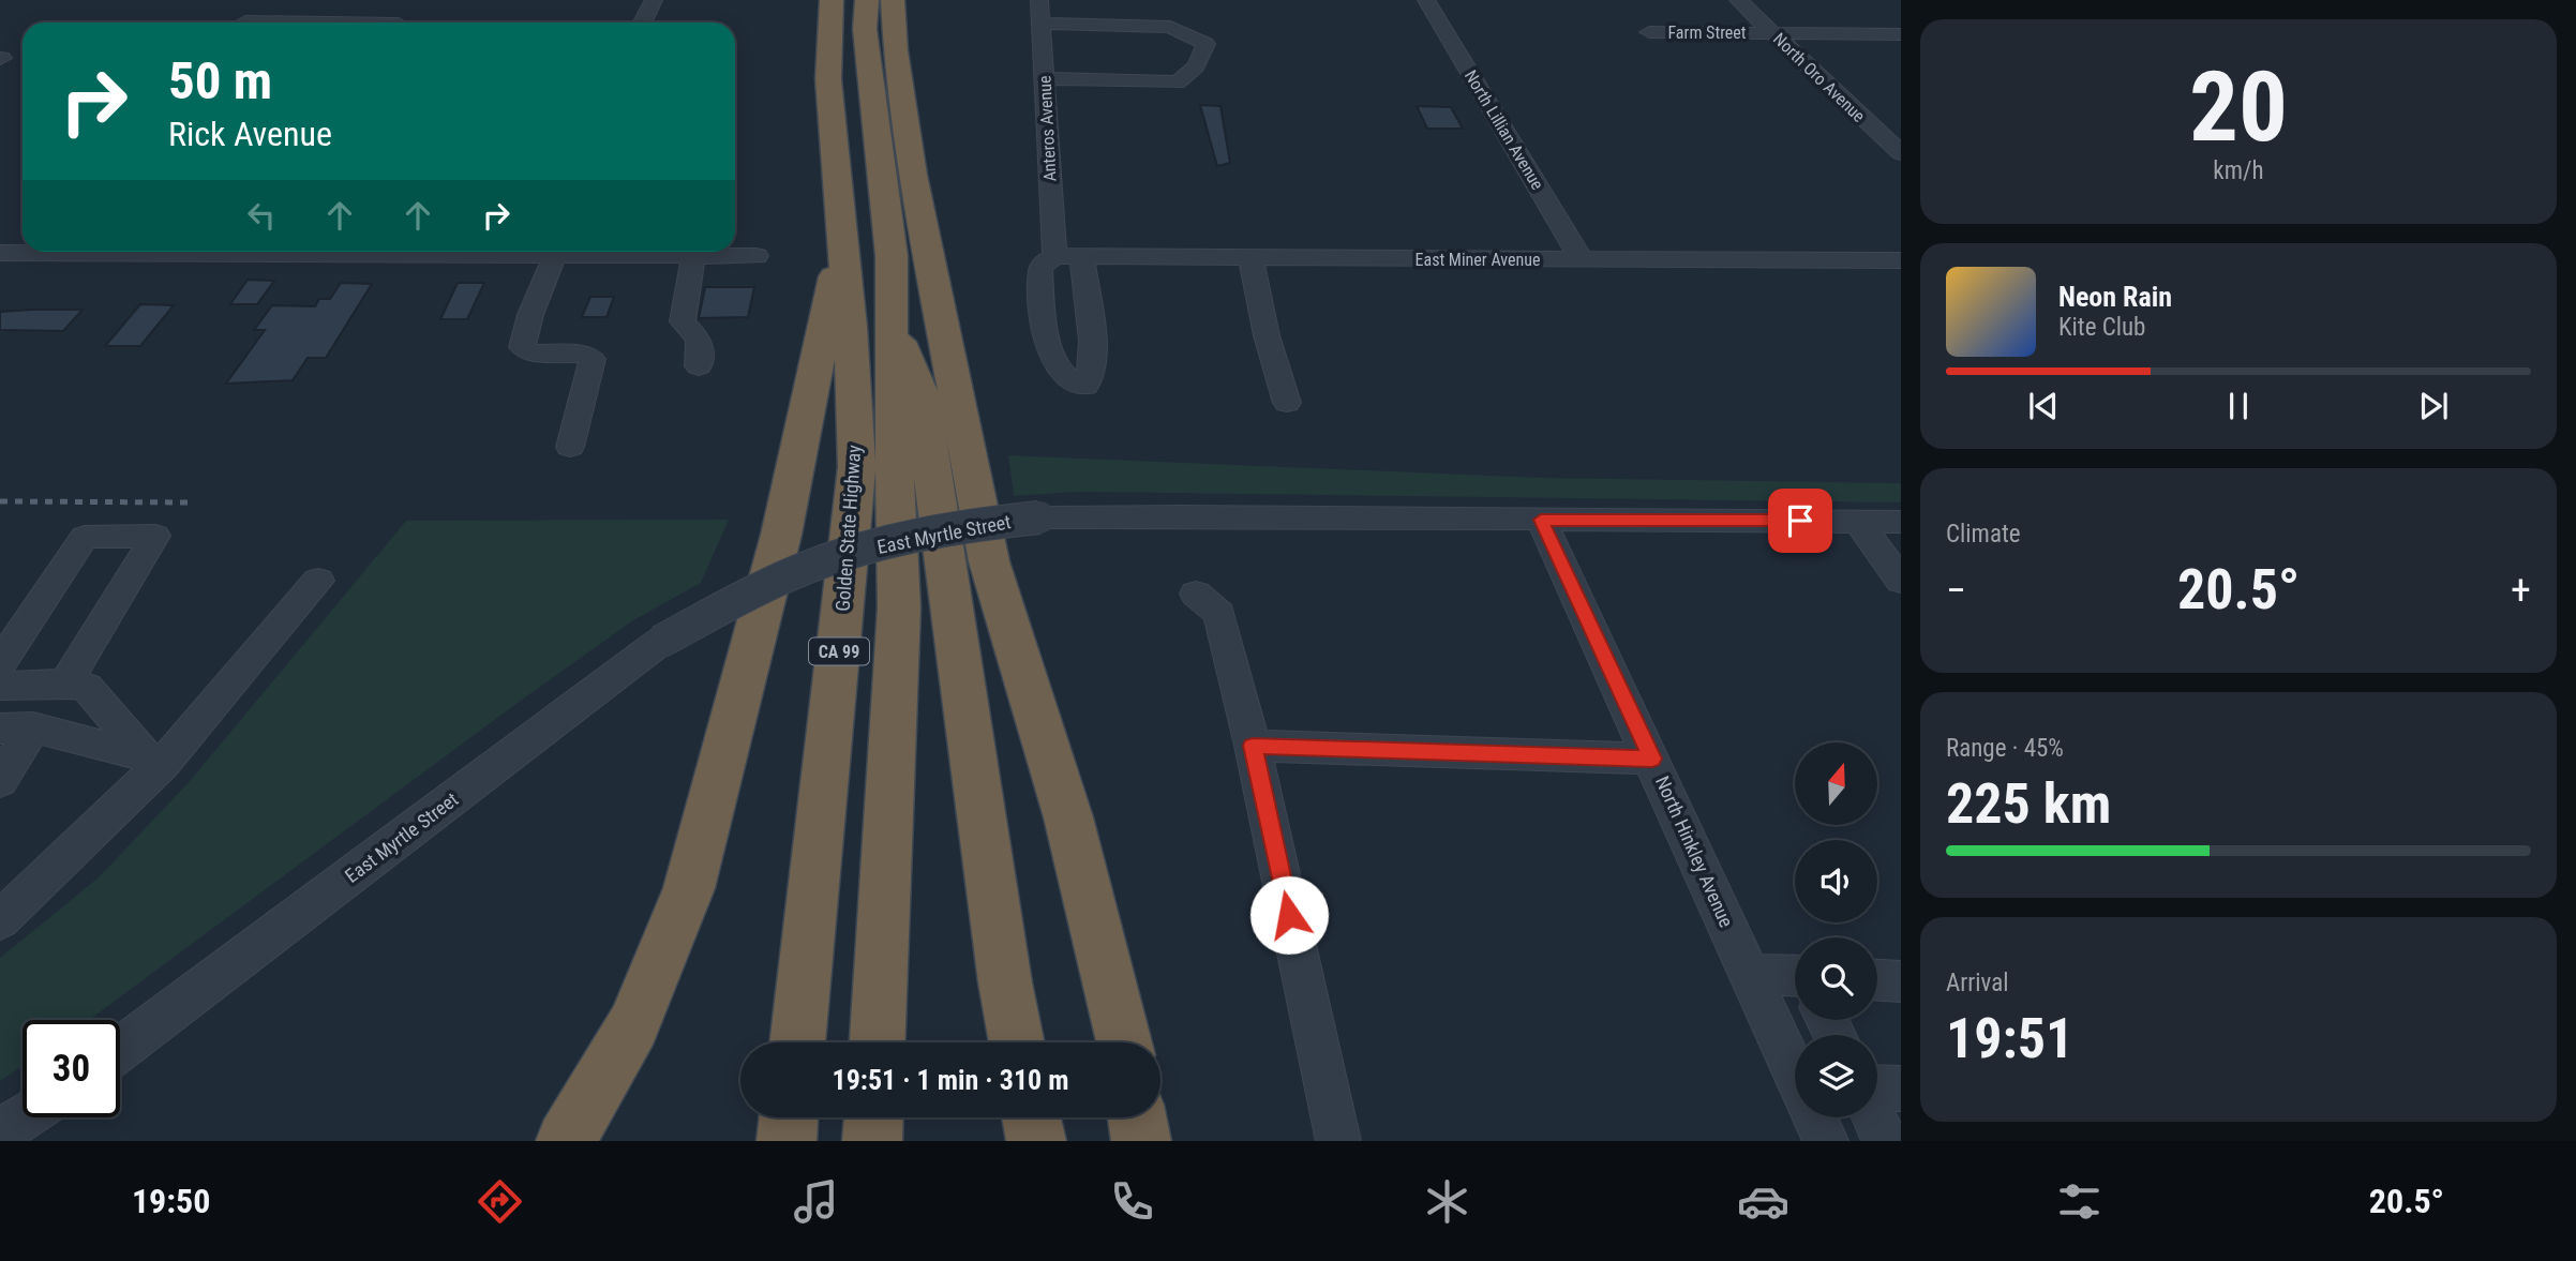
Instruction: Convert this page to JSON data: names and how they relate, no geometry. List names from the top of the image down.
{
  "streets": {
    "highway": ["Golden State Highway", "CA 99"],
    "street": [
      "Farm Street",
      "North Oro Avenue",
      "Anteros Avenue",
      "North Lillian Avenue",
      "East Miner Avenue",
      "East Myrtle Street",
      "North Hinkley Avenue"
    ]
  },
  "crossings": [
    ["Farm Street", "North Oro Avenue"],
    ["Anteros Avenue", "East Miner Avenue"],
    ["North Lillian Avenue", "East Miner Avenue"],
    ["East Myrtle Street", "North Hinkley Avenue"]
  ],
  "north": "top",
  "page": {
    "tile": [
      ["20", "km/h"],
      "Climate",
      ["Range · 45%", "225 km"],
      ["Arrival", "19:51"]
    ],
    "turn": ["50 m", "Rick Avenue"],
    "song": ["Neon Rain", "Kite Club"],
    "heat": ["−", "20.5°", "+"],
    "limit": "30",
    "trip": "19:51 · 1 min · 310 m",
    "tabs": ["19:50", "20.5°"]
  }
}
